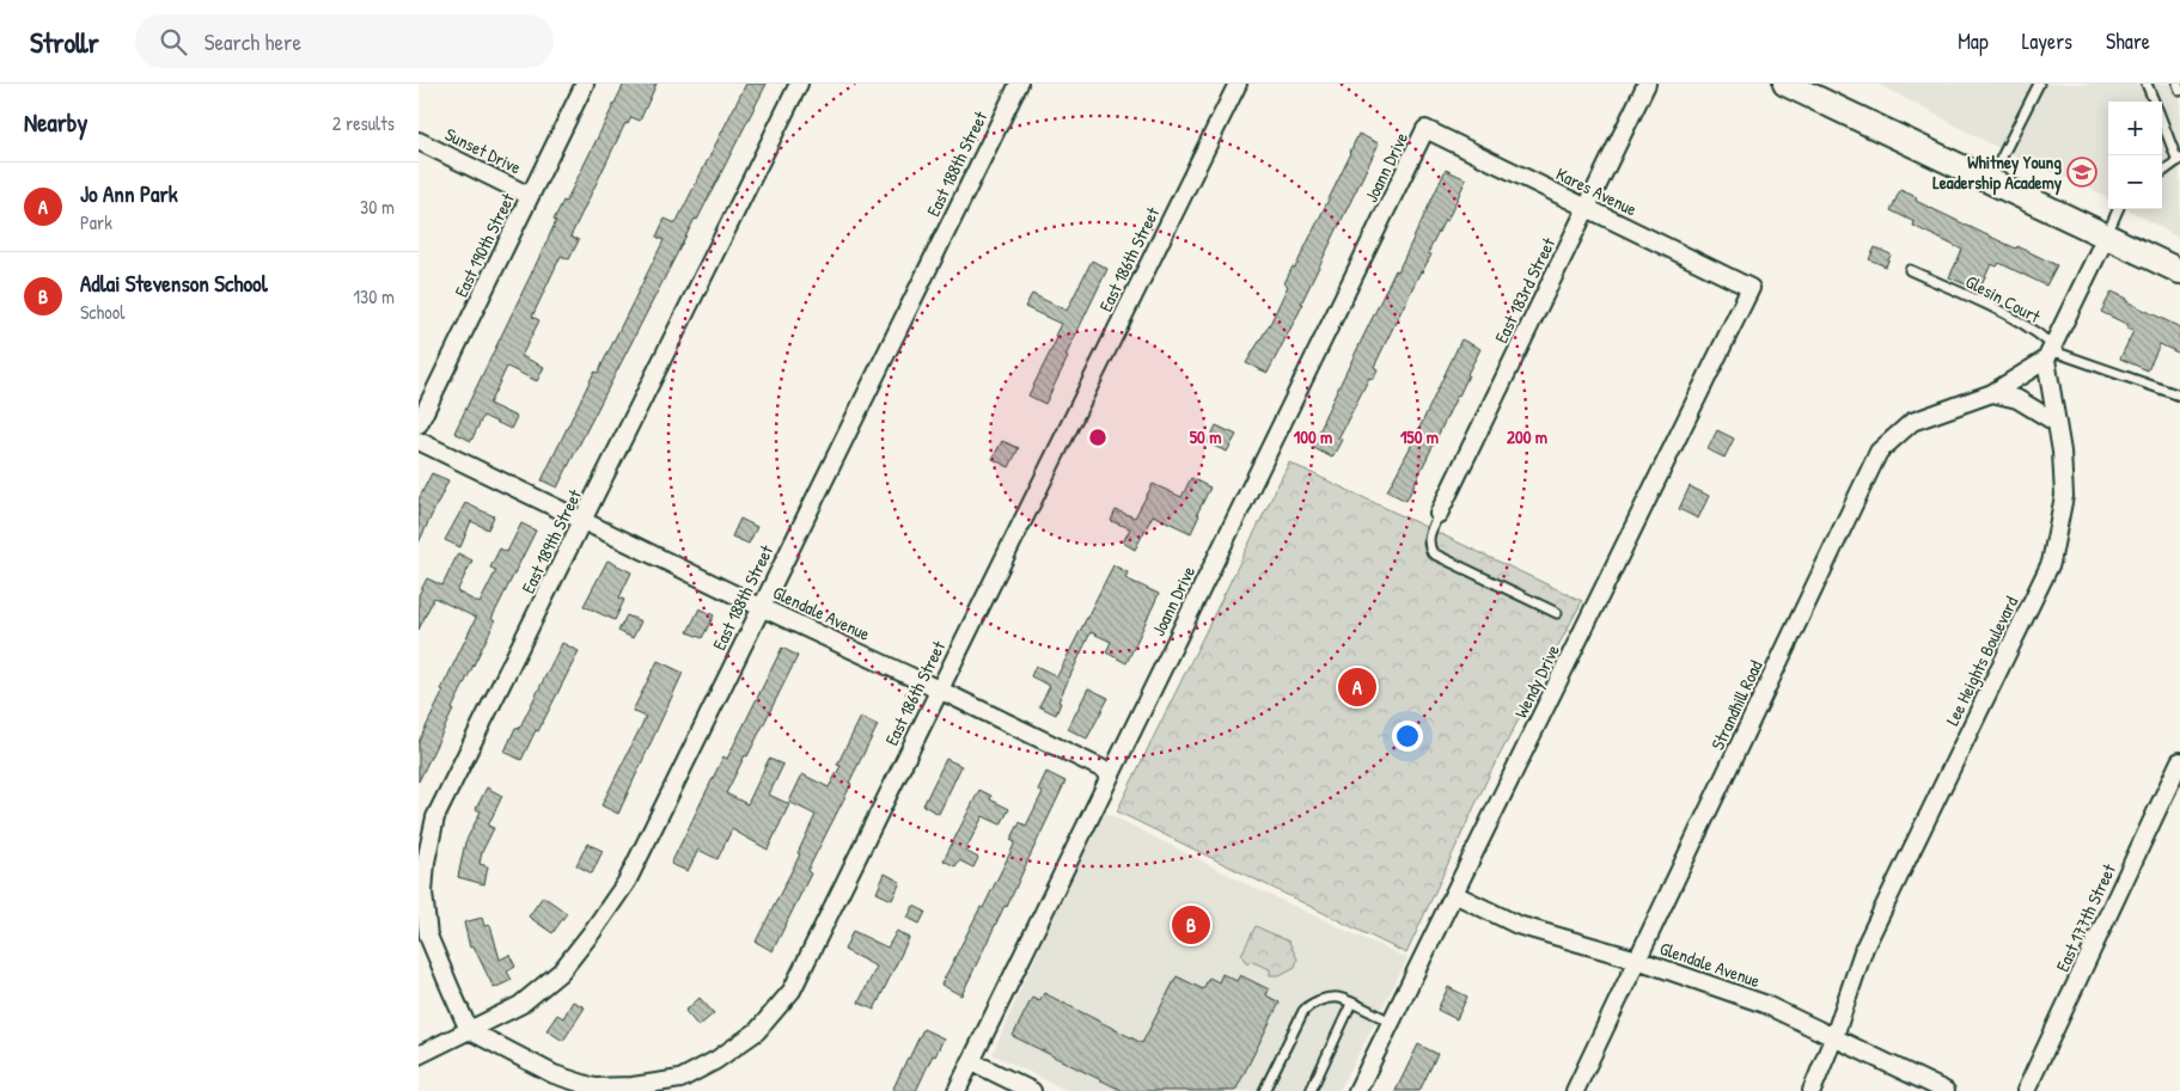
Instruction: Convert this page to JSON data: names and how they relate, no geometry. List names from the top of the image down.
{
  "streets": {
    "street": [
      "Sunset Drive",
      "East 188th Street",
      "Joann Drive",
      "Kares Avenue",
      "East 190th Street",
      "East 186th Street",
      "East 183rd Street",
      "East 189th Street",
      "Glendale Avenue",
      "Lee Heights Boulevard",
      "Wendy Drive",
      "Strandhill Road",
      "East 177th Street"
    ],
    "lane": ["Glesin Court"]
  },
  "crossings": [
    ["Sunset Drive", "East 190th Street"],
    ["East 188th Street", "East 186th Street"],
    ["East 188th Street", "East 189th Street"],
    ["East 188th Street", "Glendale Avenue"],
    ["Joann Drive", "Kares Avenue"],
    ["Joann Drive", "Glendale Avenue"],
    ["Kares Avenue", "East 183rd Street"],
    ["Kares Avenue", "Wendy Drive"],
    ["East 186th Street", "East 189th Street"],
    ["East 186th Street", "Glendale Avenue"],
    ["Glesin Court", "Lee Heights Boulevard"],
    ["Glesin Court", "Strandhill Road"],
    ["East 189th Street", "Glendale Avenue"],
    ["Glendale Avenue", "Lee Heights Boulevard"],
    ["Glendale Avenue", "Wendy Drive"],
    ["Glendale Avenue", "Strandhill Road"],
    ["Lee Heights Boulevard", "Strandhill Road"]
  ],
  "places": {
    "school or university": ["Whitney Young Leadership Academy"]
  },
  "page": {
    "header": "Strollr",
    "search": "Search here",
    "nav": ["Map", "Layers", "Share"],
    "heading": ["Nearby", "2 results"],
    "map_buttons": ["+", "−"],
    "list": [
      {
        "mark": "A",
        "name": "Jo Ann Park",
        "note": "Park",
        "value": "30 m"
      },
      {
        "mark": "B",
        "name": "Adlai Stevenson School",
        "note": "School",
        "value": "130 m"
      }
    ],
    "pins": ["A", "B"]
  },
  "rings": [
    "50 m",
    "100 m",
    "150 m",
    "200 m"
  ]
}
